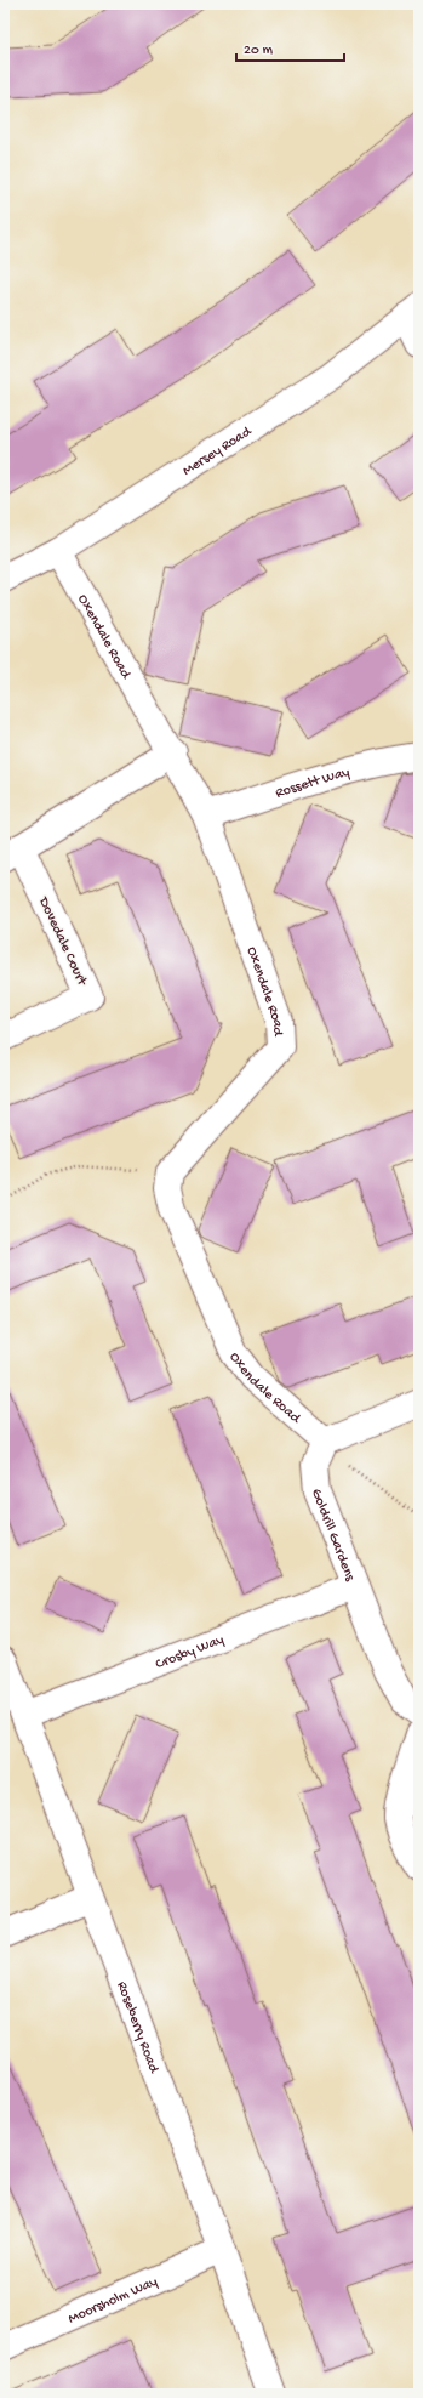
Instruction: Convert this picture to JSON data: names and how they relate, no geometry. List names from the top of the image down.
{
  "streets": {
    "street": [
      "Mersey Road",
      "Oxendale Road",
      "Rossett Way",
      "Dovedale Court",
      "Goldrill Gardens",
      "Crosby Way",
      "Roseberry Road",
      "Moorsholm Way"
    ]
  },
  "crossings": [
    ["Mersey Road", "Oxendale Road"],
    ["Oxendale Road", "Rossett Way"],
    ["Oxendale Road", "Dovedale Court"],
    ["Oxendale Road", "Goldrill Gardens"],
    ["Goldrill Gardens", "Crosby Way"],
    ["Crosby Way", "Roseberry Road"],
    ["Roseberry Road", "Moorsholm Way"]
  ],
  "scale_bar": "20 m"
}
